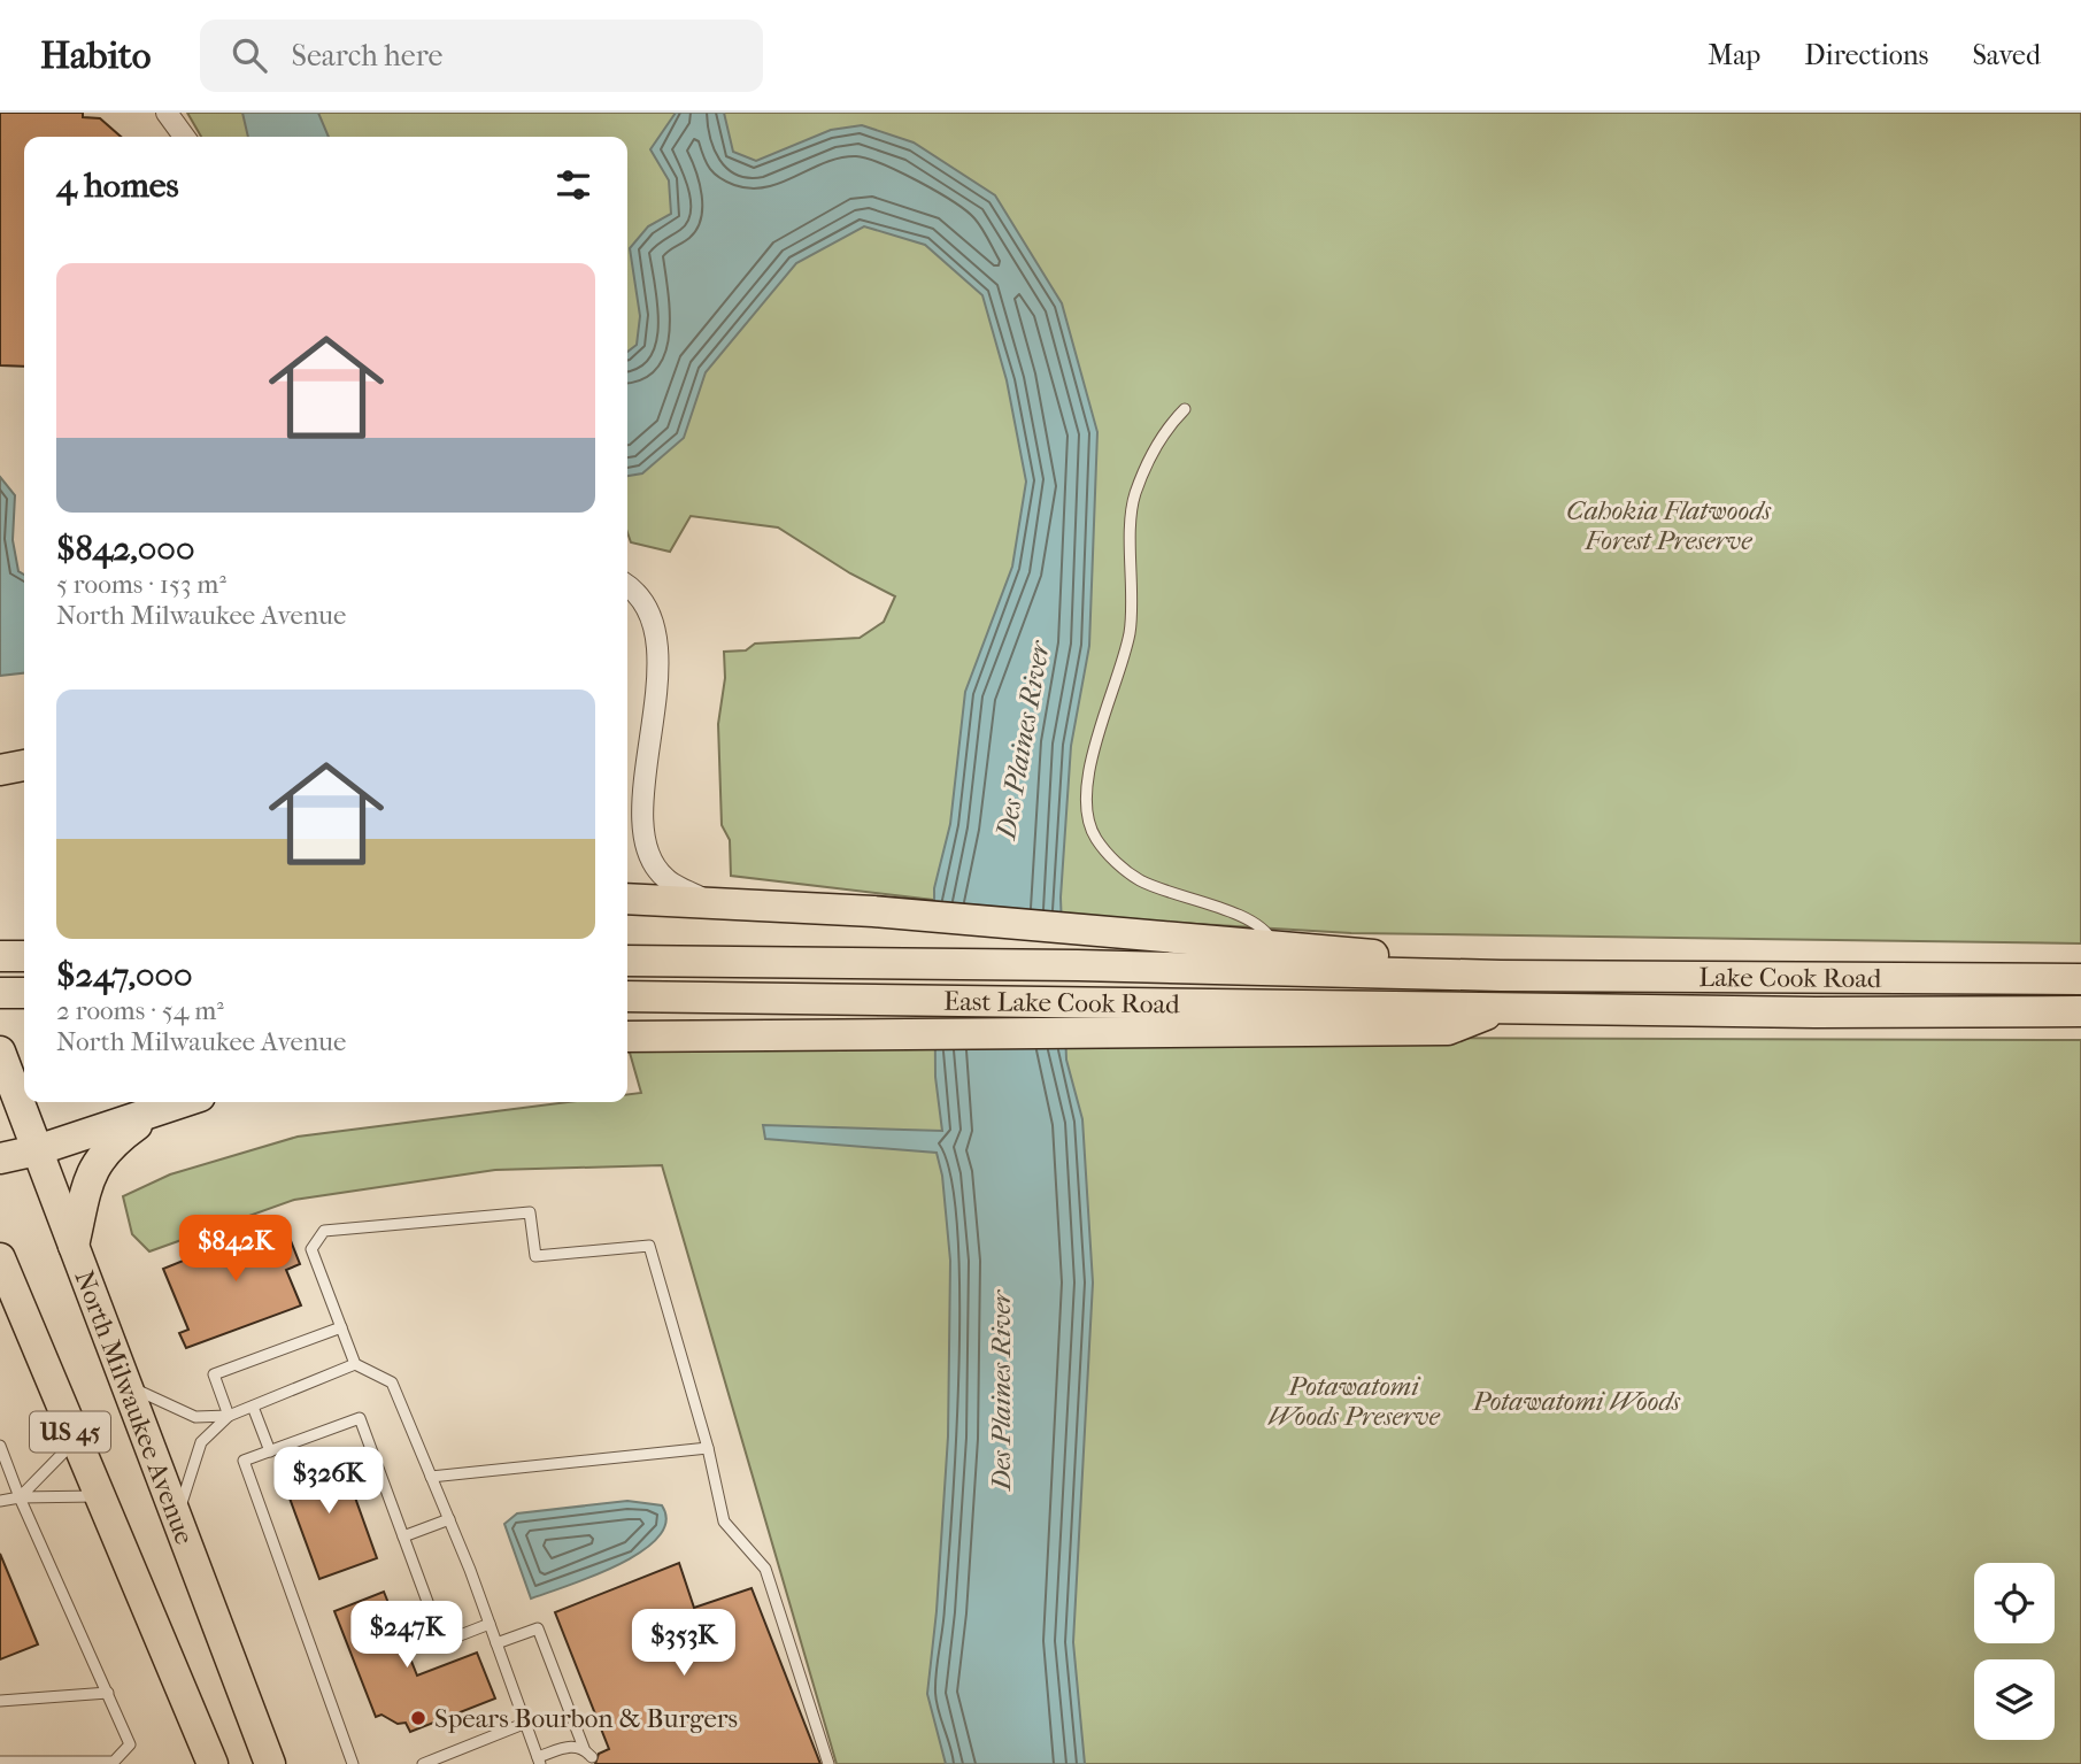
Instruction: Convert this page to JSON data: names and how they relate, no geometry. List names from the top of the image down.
{
  "streets": {
    "main road": [
      "Lake Cook Road",
      "East Lake Cook Road",
      "North Milwaukee Avenue",
      "US 45"
    ]
  },
  "crossings": [
    ["Lake Cook Road", "East Lake Cook Road"]
  ],
  "water": ["Des Plaines River"],
  "parks": ["Cahokia Flatwoods Forest Preserve", "Potawatomi Woods Preserve", "Potawatomi Woods"],
  "places": ["Spears Bourbon & Burgers"],
  "page": {
    "header": "Habito",
    "search": "Search here",
    "nav": ["Map", "Directions", "Saved"],
    "heading": "4 homes",
    "list": [
      {
        "name": "$842,000",
        "note": "5 rooms · 153 m² · North Milwaukee Avenue"
      },
      {
        "name": "$247,000",
        "note": "2 rooms · 54 m² · North Milwaukee Avenue"
      }
    ],
    "price": [
      "$842K",
      "$326K",
      "$247K",
      "$353K"
    ]
  }
}
